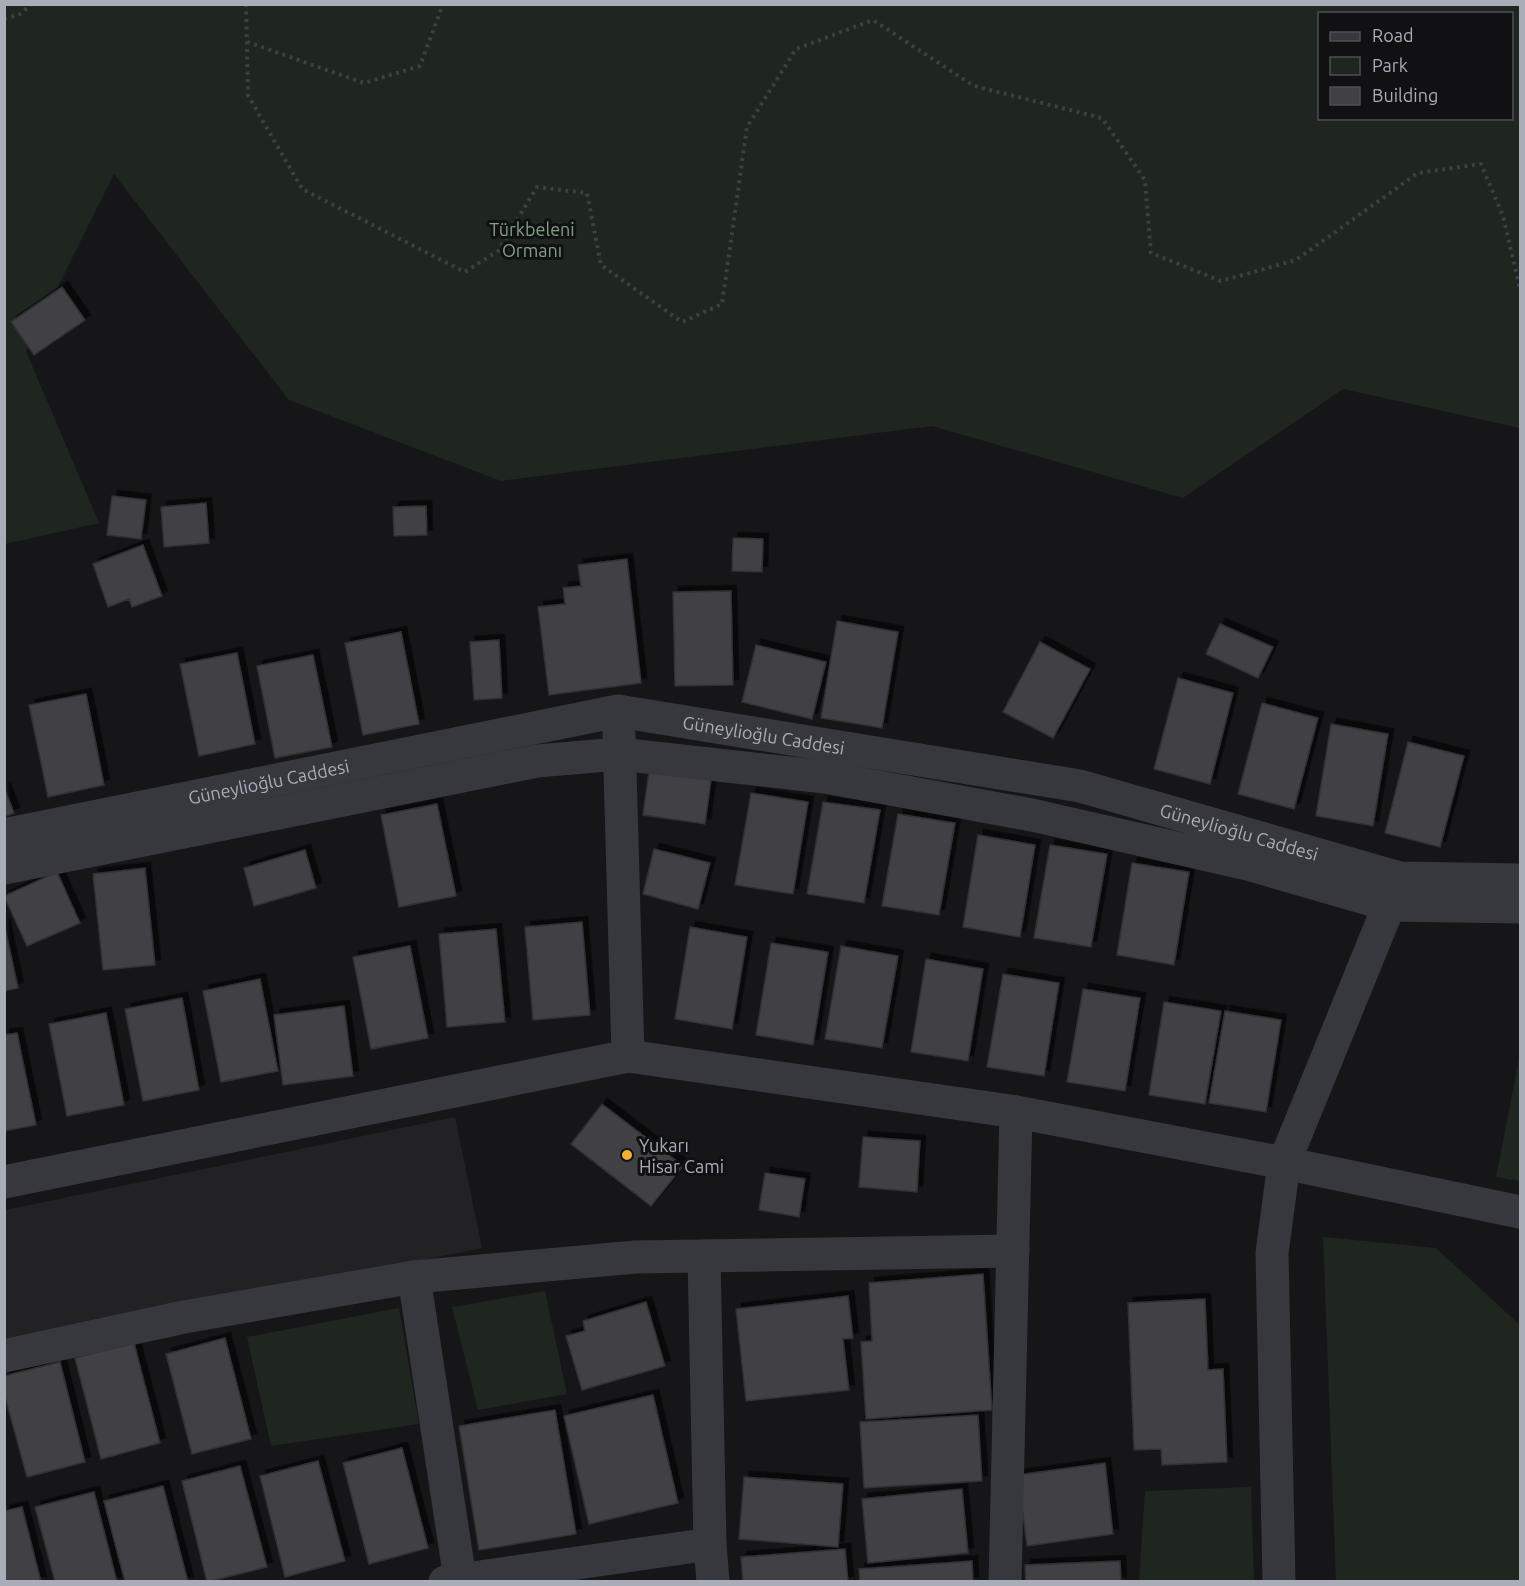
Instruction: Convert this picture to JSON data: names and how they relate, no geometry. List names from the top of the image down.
{
  "streets": {
    "street": ["Güneylioğlu Caddesi"]
  },
  "parks": ["Türkbeleni Ormanı"],
  "places": ["Yukarı Hisar Cami"],
  "legend": ["Road", "Park", "Building"]
}
